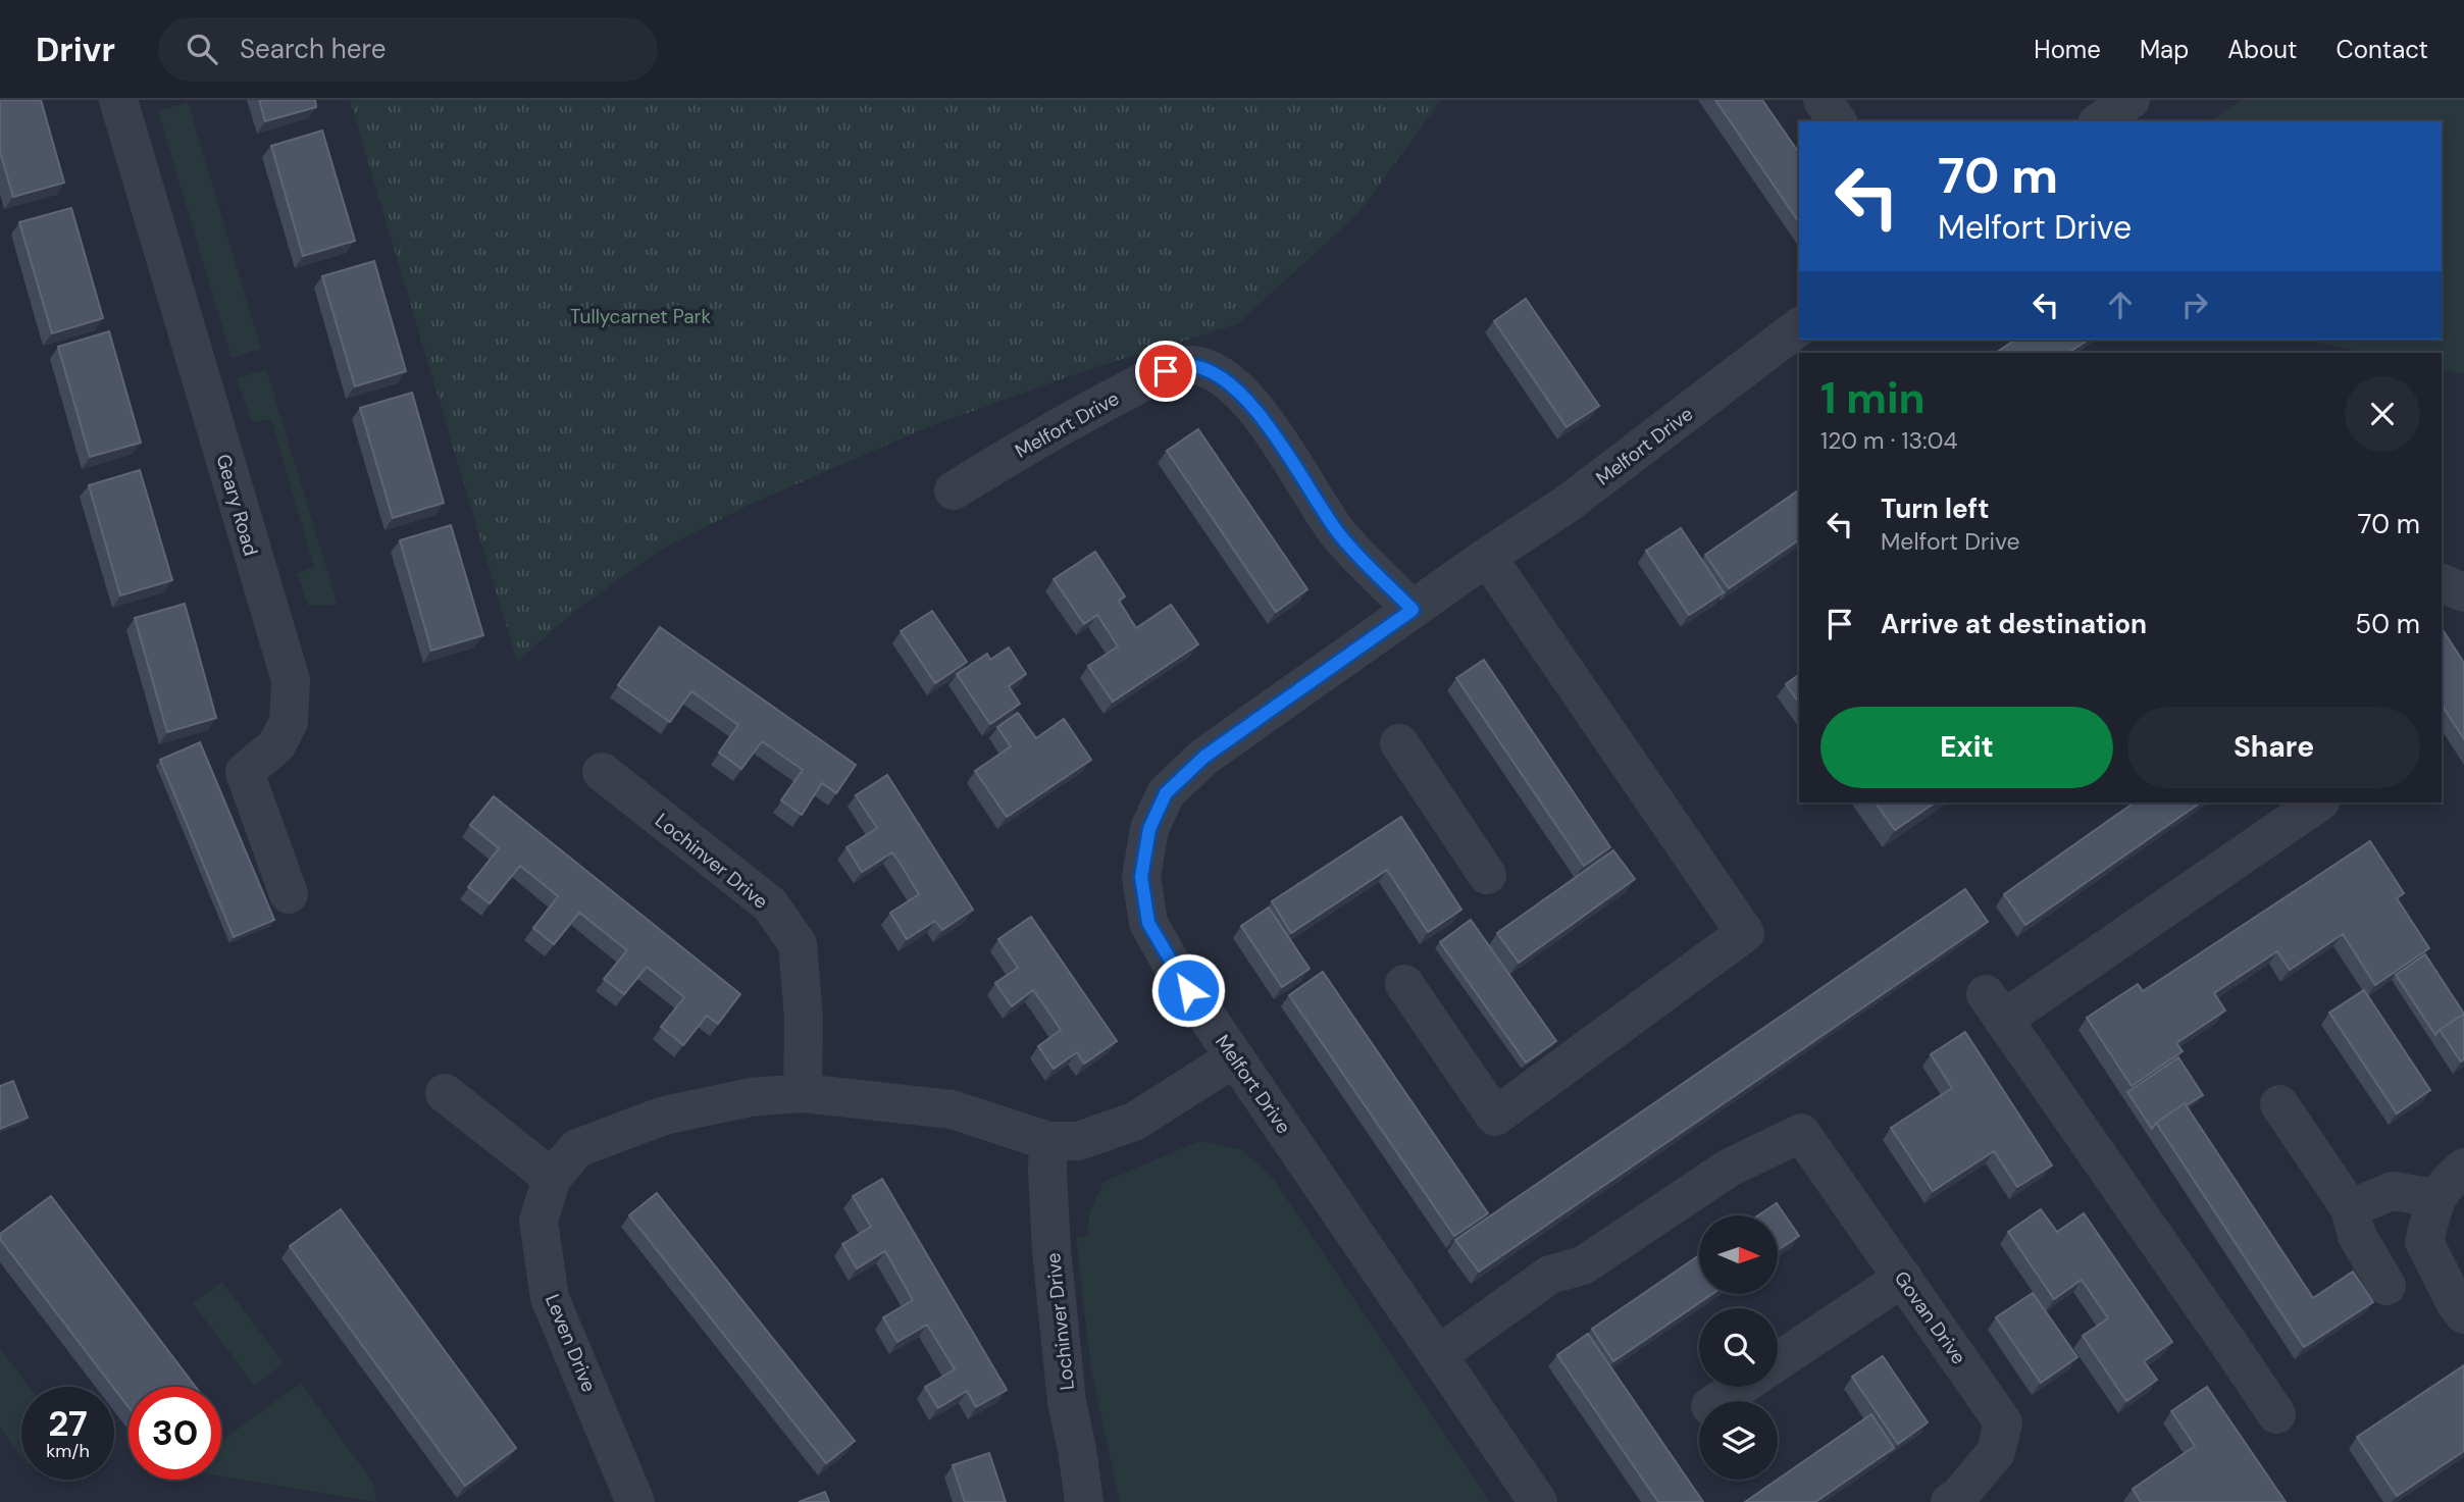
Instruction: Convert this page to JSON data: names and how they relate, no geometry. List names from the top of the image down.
{
  "streets": {
    "street": [
      "Melfort Drive",
      "Geary Road",
      "Lochinver Drive",
      "Govan Drive",
      "Leven Drive"
    ]
  },
  "crossings": [
    ["Melfort Drive", "Govan Drive"],
    ["Lochinver Drive", "Leven Drive"]
  ],
  "parks": ["Tullycarnet Park"],
  "north": "right",
  "page": {
    "header": "Drivr",
    "search": "Search here",
    "nav": [
      "Home",
      "Map",
      "About",
      "Contact"
    ],
    "turn": ["70 m", "Melfort Drive"],
    "heading": ["1 min", "120 m · 13:04"],
    "list": [
      {
        "name": "Turn left",
        "note": "Melfort Drive",
        "value": "70 m"
      },
      {
        "name": "Arrive at destination",
        "value": "50 m"
      }
    ],
    "buttons": ["Exit", "Share"],
    "speed": "27 km/h",
    "limit": "30"
  }
}
